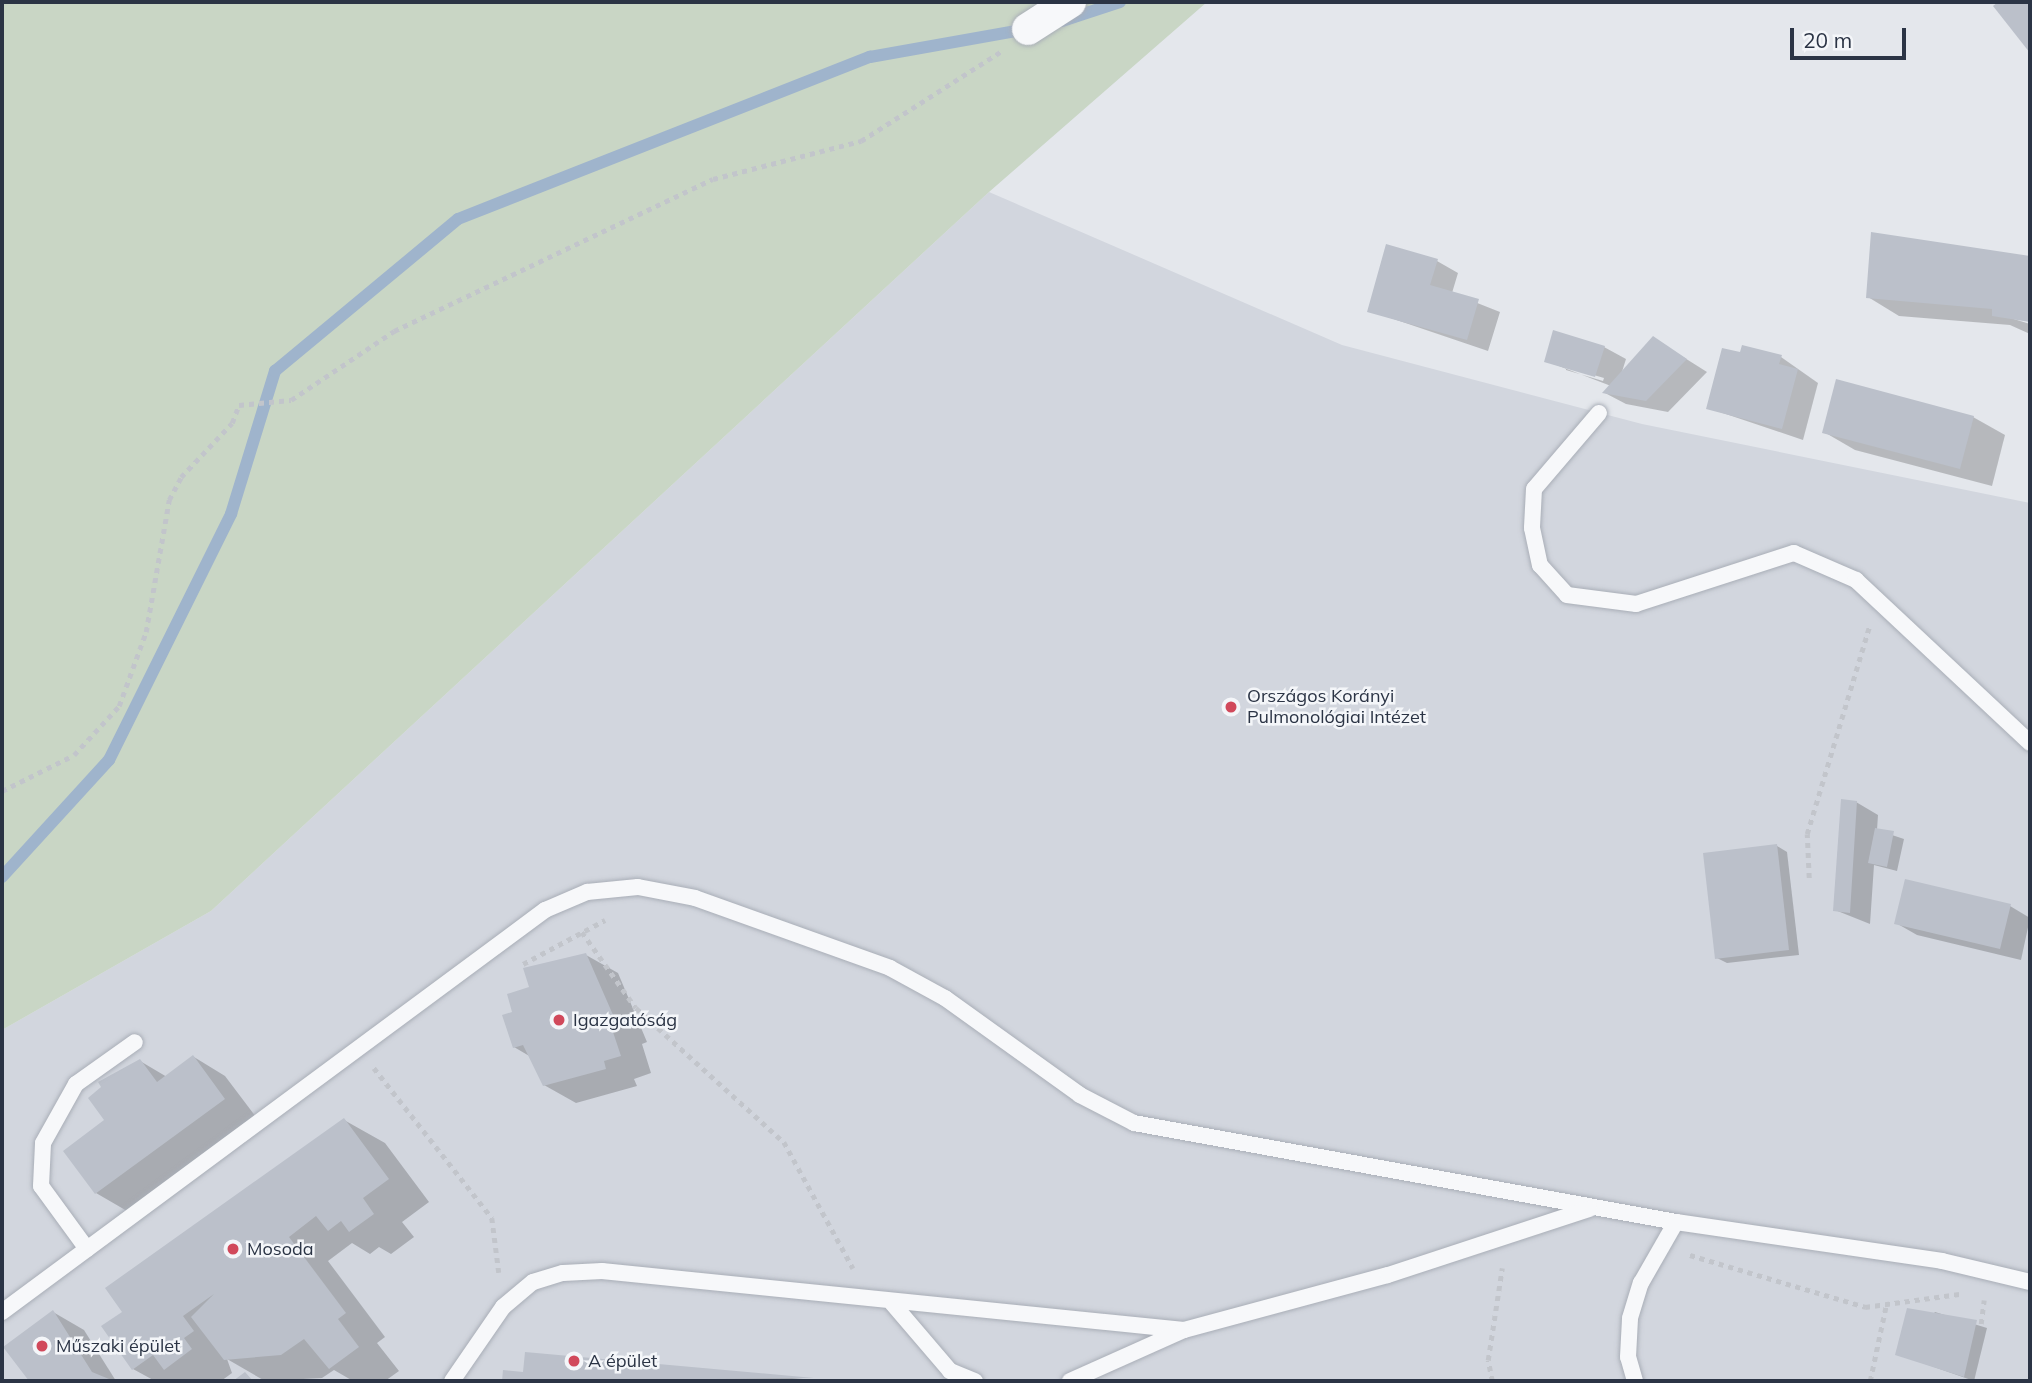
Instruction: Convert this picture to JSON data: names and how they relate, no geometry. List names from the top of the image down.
{
  "places": [
    "Országos Korányi Pulmonológiai Intézet",
    "Igazgatóság",
    "Mosoda",
    "Műszaki épület",
    "A épület"
  ],
  "scale_bar": "20 m"
}
